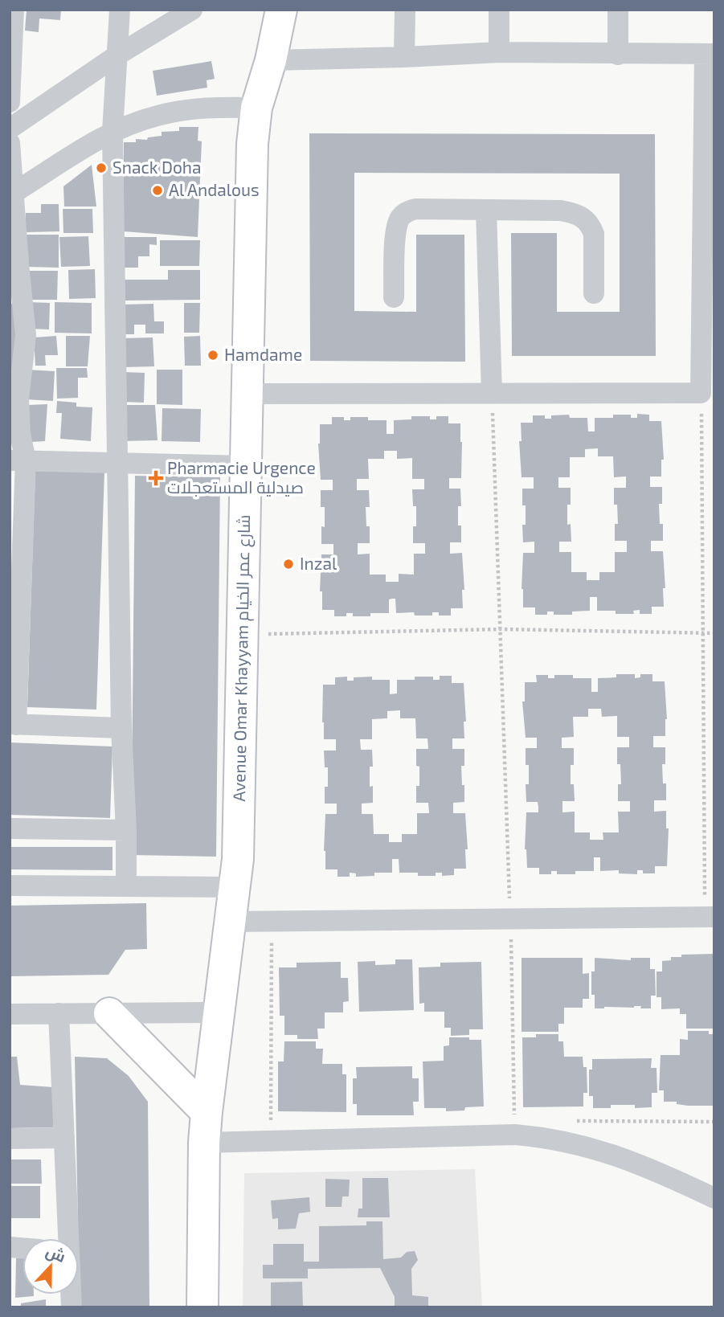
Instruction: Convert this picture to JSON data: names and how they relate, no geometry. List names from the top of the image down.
{
  "streets": {
    "street": ["Avenue Omar Khayyam شارع عمر الخيام"]
  },
  "places": {
    "other": [
      "Snack Doha",
      "Al Andalous",
      "Hamdame",
      "Inzal"
    ],
    "health": ["Pharmacie Urgence صيدلية المستعجلات"]
  },
  "north": "top"
}
